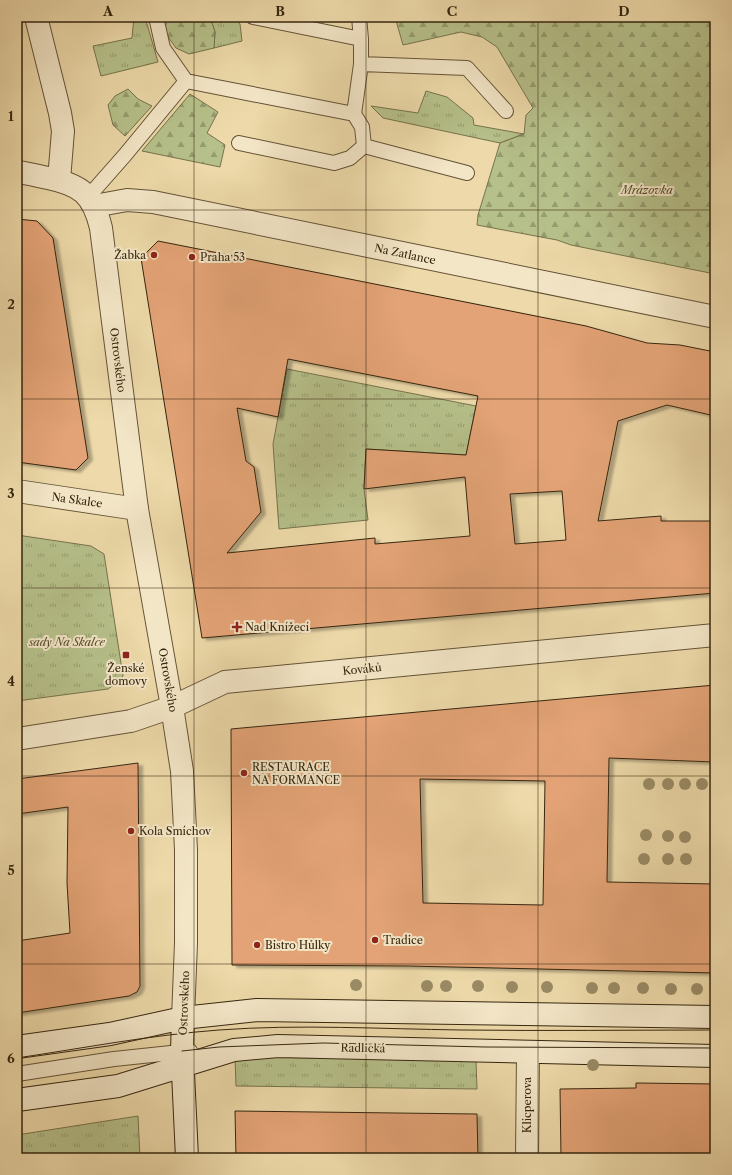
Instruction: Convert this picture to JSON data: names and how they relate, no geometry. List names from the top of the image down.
{
  "streets": {
    "street": [
      "Na Zatlance",
      "Ostrovského",
      "Na Skalce",
      "Kováků",
      "Radlická",
      "Klicperova"
    ]
  },
  "crossings": [
    ["Na Zatlance", "Ostrovského"],
    ["Ostrovského", "Na Skalce"],
    ["Ostrovského", "Kováků"],
    ["Ostrovského", "Radlická"],
    ["Radlická", "Klicperova"]
  ],
  "parks": ["Mrázovka", "sady Na Skalce"],
  "places": {
    "other": [
      "Žabka",
      "Praha 53",
      "RESTAURACE NA FORMANCE",
      "Kola Smíchov",
      "Tradice",
      "Bistro Hůlky"
    ],
    "health": ["Nad Knížecí"],
    "transit": ["Ženské domovy"]
  },
  "grid": {
    "columns": [
      "A",
      "B",
      "C",
      "D"
    ],
    "rows": [
      "1",
      "2",
      "3",
      "4",
      "5",
      "6"
    ]
  }
}
